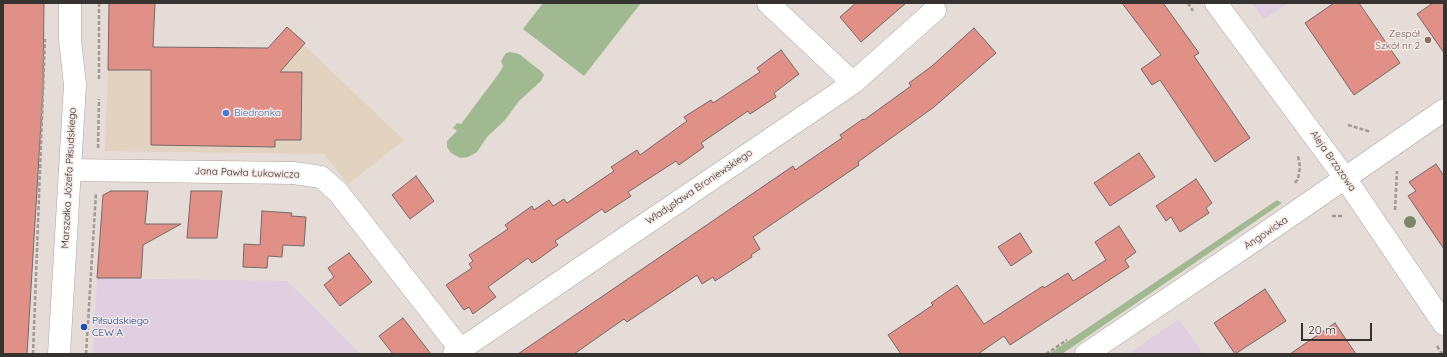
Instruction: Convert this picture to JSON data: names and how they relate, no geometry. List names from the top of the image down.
{
  "streets": {
    "street": [
      "Aleja Brzozowa",
      "Jana Pawła Łukowicza",
      "Marszałka Józefa Piłsudskiego",
      "Władysława Broniewskiego",
      "Angowicka"
    ]
  },
  "crossings": [
    ["Aleja Brzozowa", "Angowicka"],
    ["Jana Pawła Łukowicza", "Marszałka Józefa Piłsudskiego"],
    ["Jana Pawła Łukowicza", "Władysława Broniewskiego"]
  ],
  "places": ["Zespół Szkół nr 2", "Biedronka", "Piłsudskiego CEW A"],
  "scale_bar": "20 m"
}
